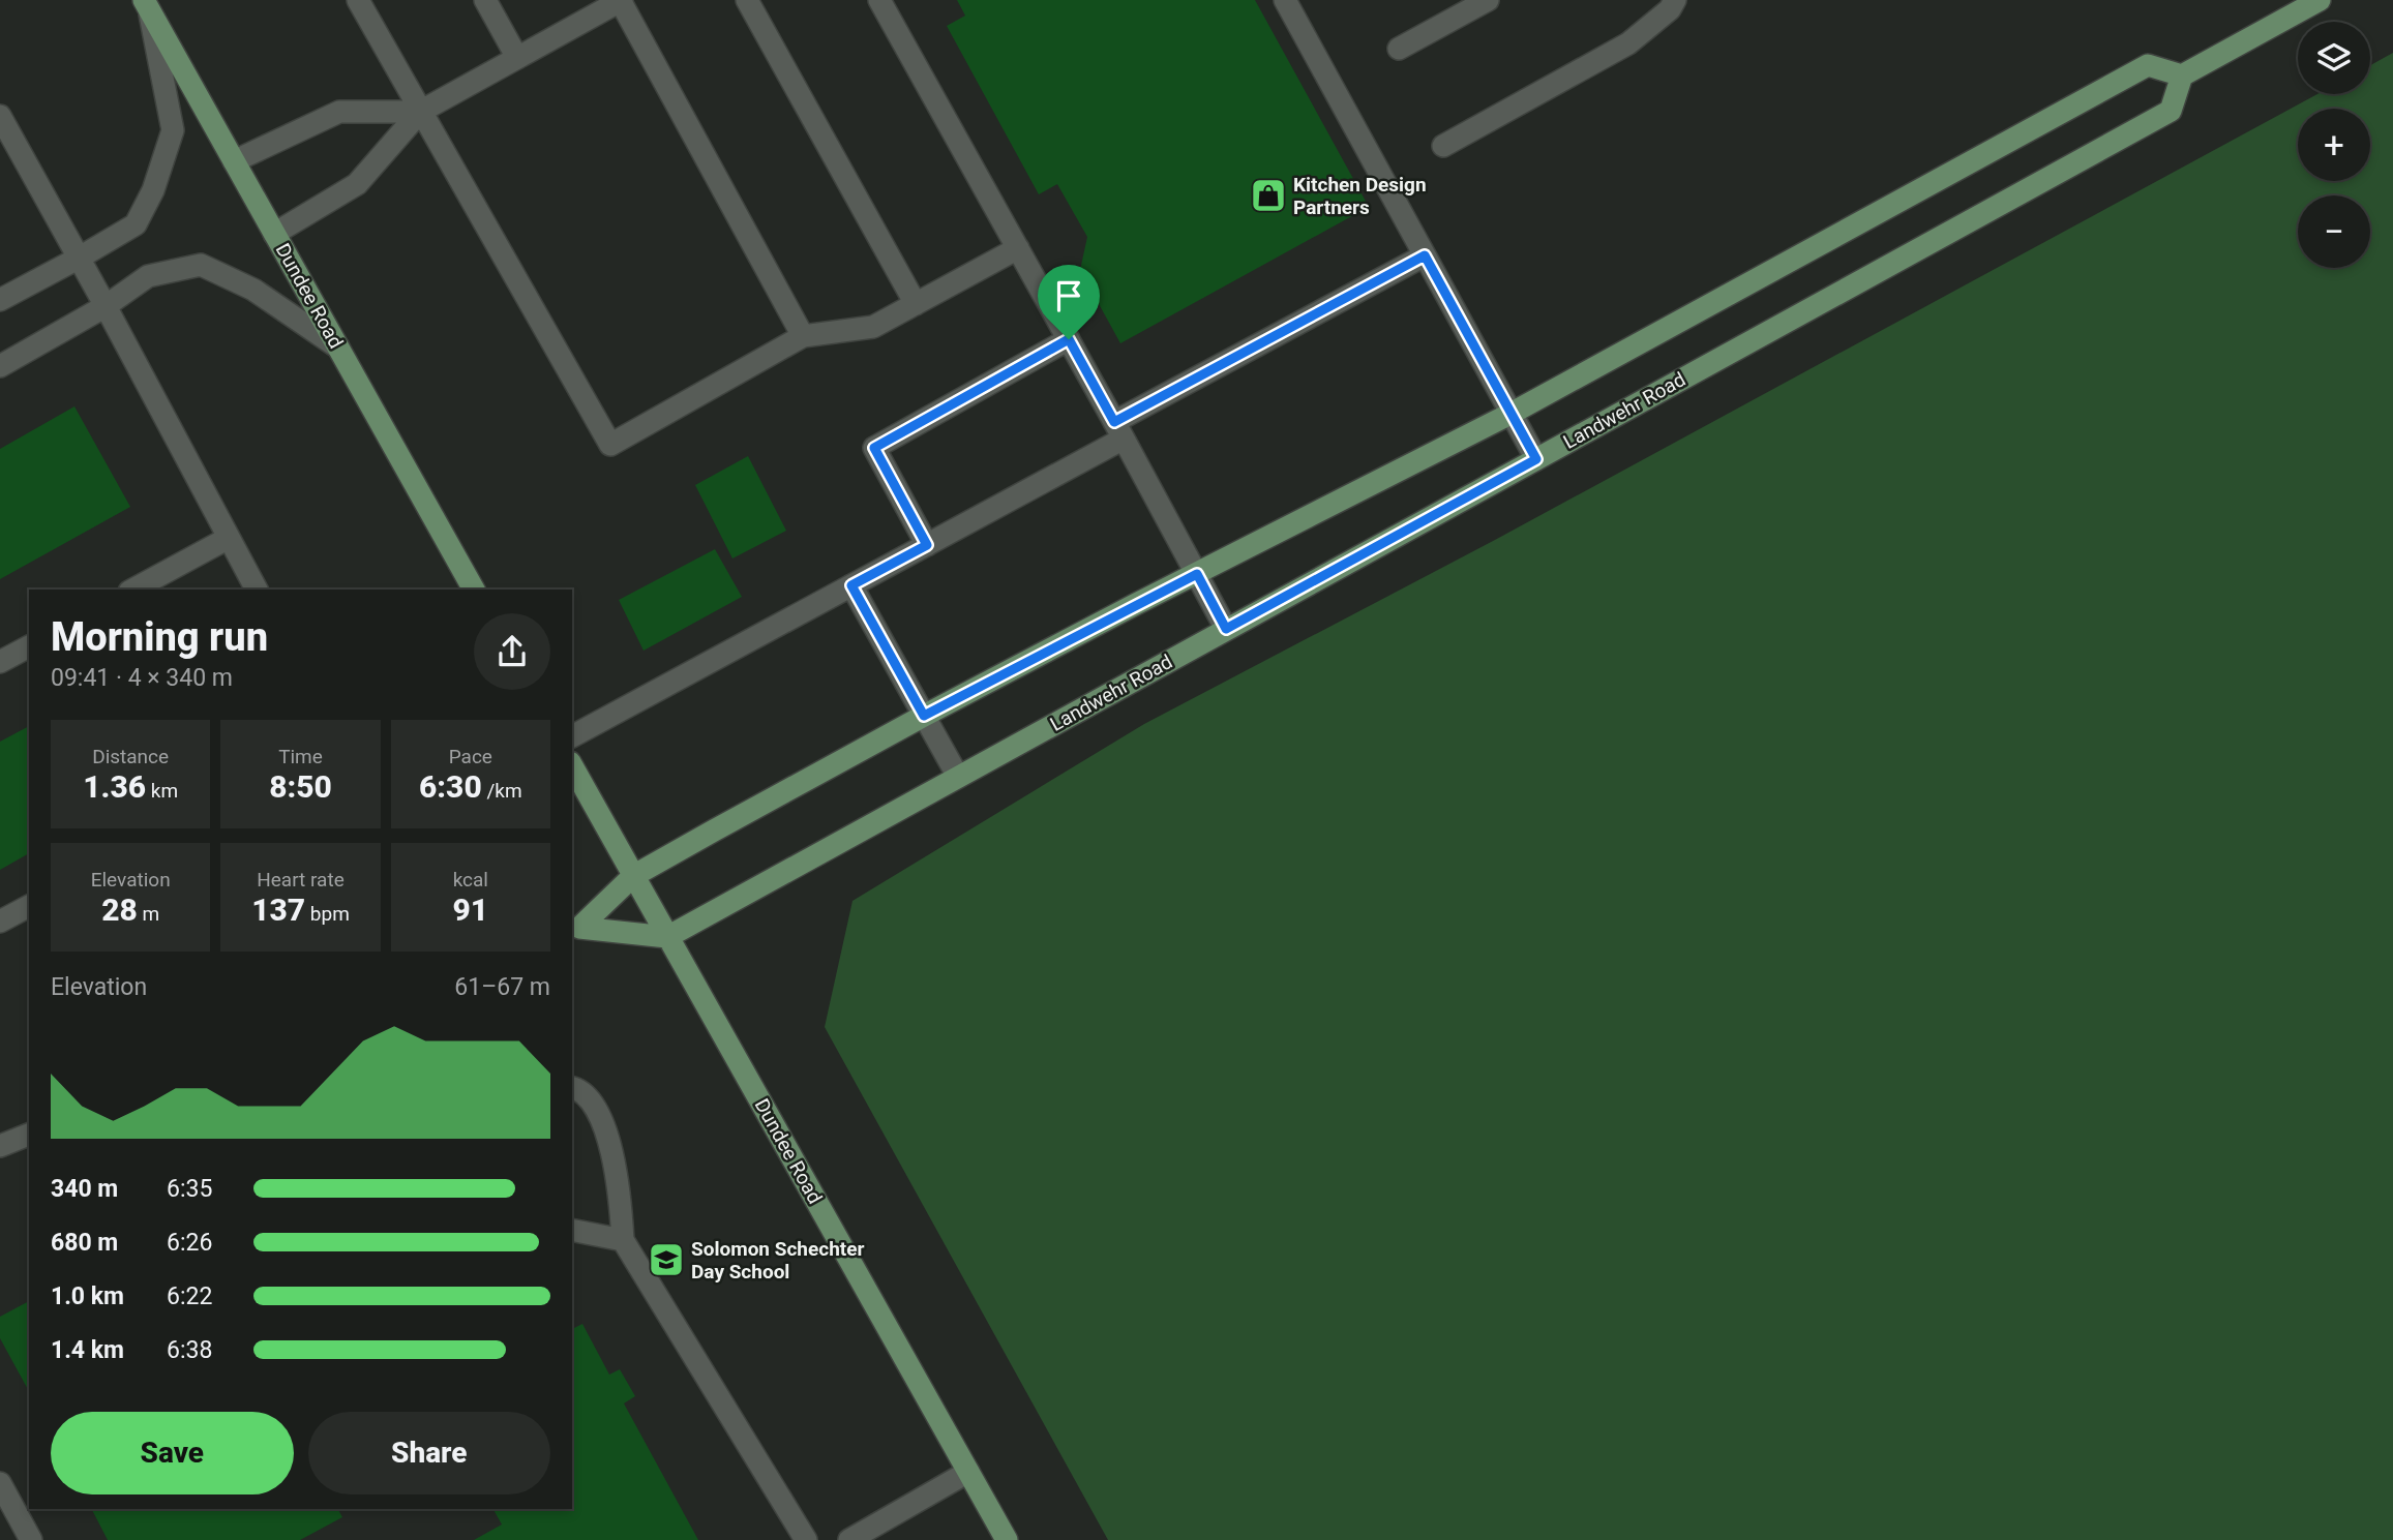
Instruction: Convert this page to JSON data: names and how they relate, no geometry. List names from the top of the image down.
{
  "streets": {
    "main road": ["Dundee Road", "Landwehr Road"]
  },
  "crossings": [
    ["Dundee Road", "Landwehr Road"]
  ],
  "places": {
    "shop": ["Kitchen Design Partners"],
    "school or university": ["Solomon Schechter Day School"]
  },
  "page": {
    "map_buttons": ["+", "−"],
    "heading": ["Morning run", "09:41 · 4 × 340 m"],
    "stats": [
      ["Distance", "1.36 km"],
      ["Time", "8:50"],
      ["Pace", "6:30 /km"],
      ["Elevation", "28 m"],
      ["Heart rate", "137 bpm"],
      ["kcal", "91"]
    ],
    "chart": ["Elevation", "61–67 m"],
    "list": [
      {
        "name": "340 m",
        "note": "6:35"
      },
      {
        "name": "680 m",
        "note": "6:26"
      },
      {
        "name": "1.0 km",
        "note": "6:22"
      },
      {
        "name": "1.4 km",
        "note": "6:38"
      }
    ],
    "buttons": ["Save", "Share"]
  }
}
